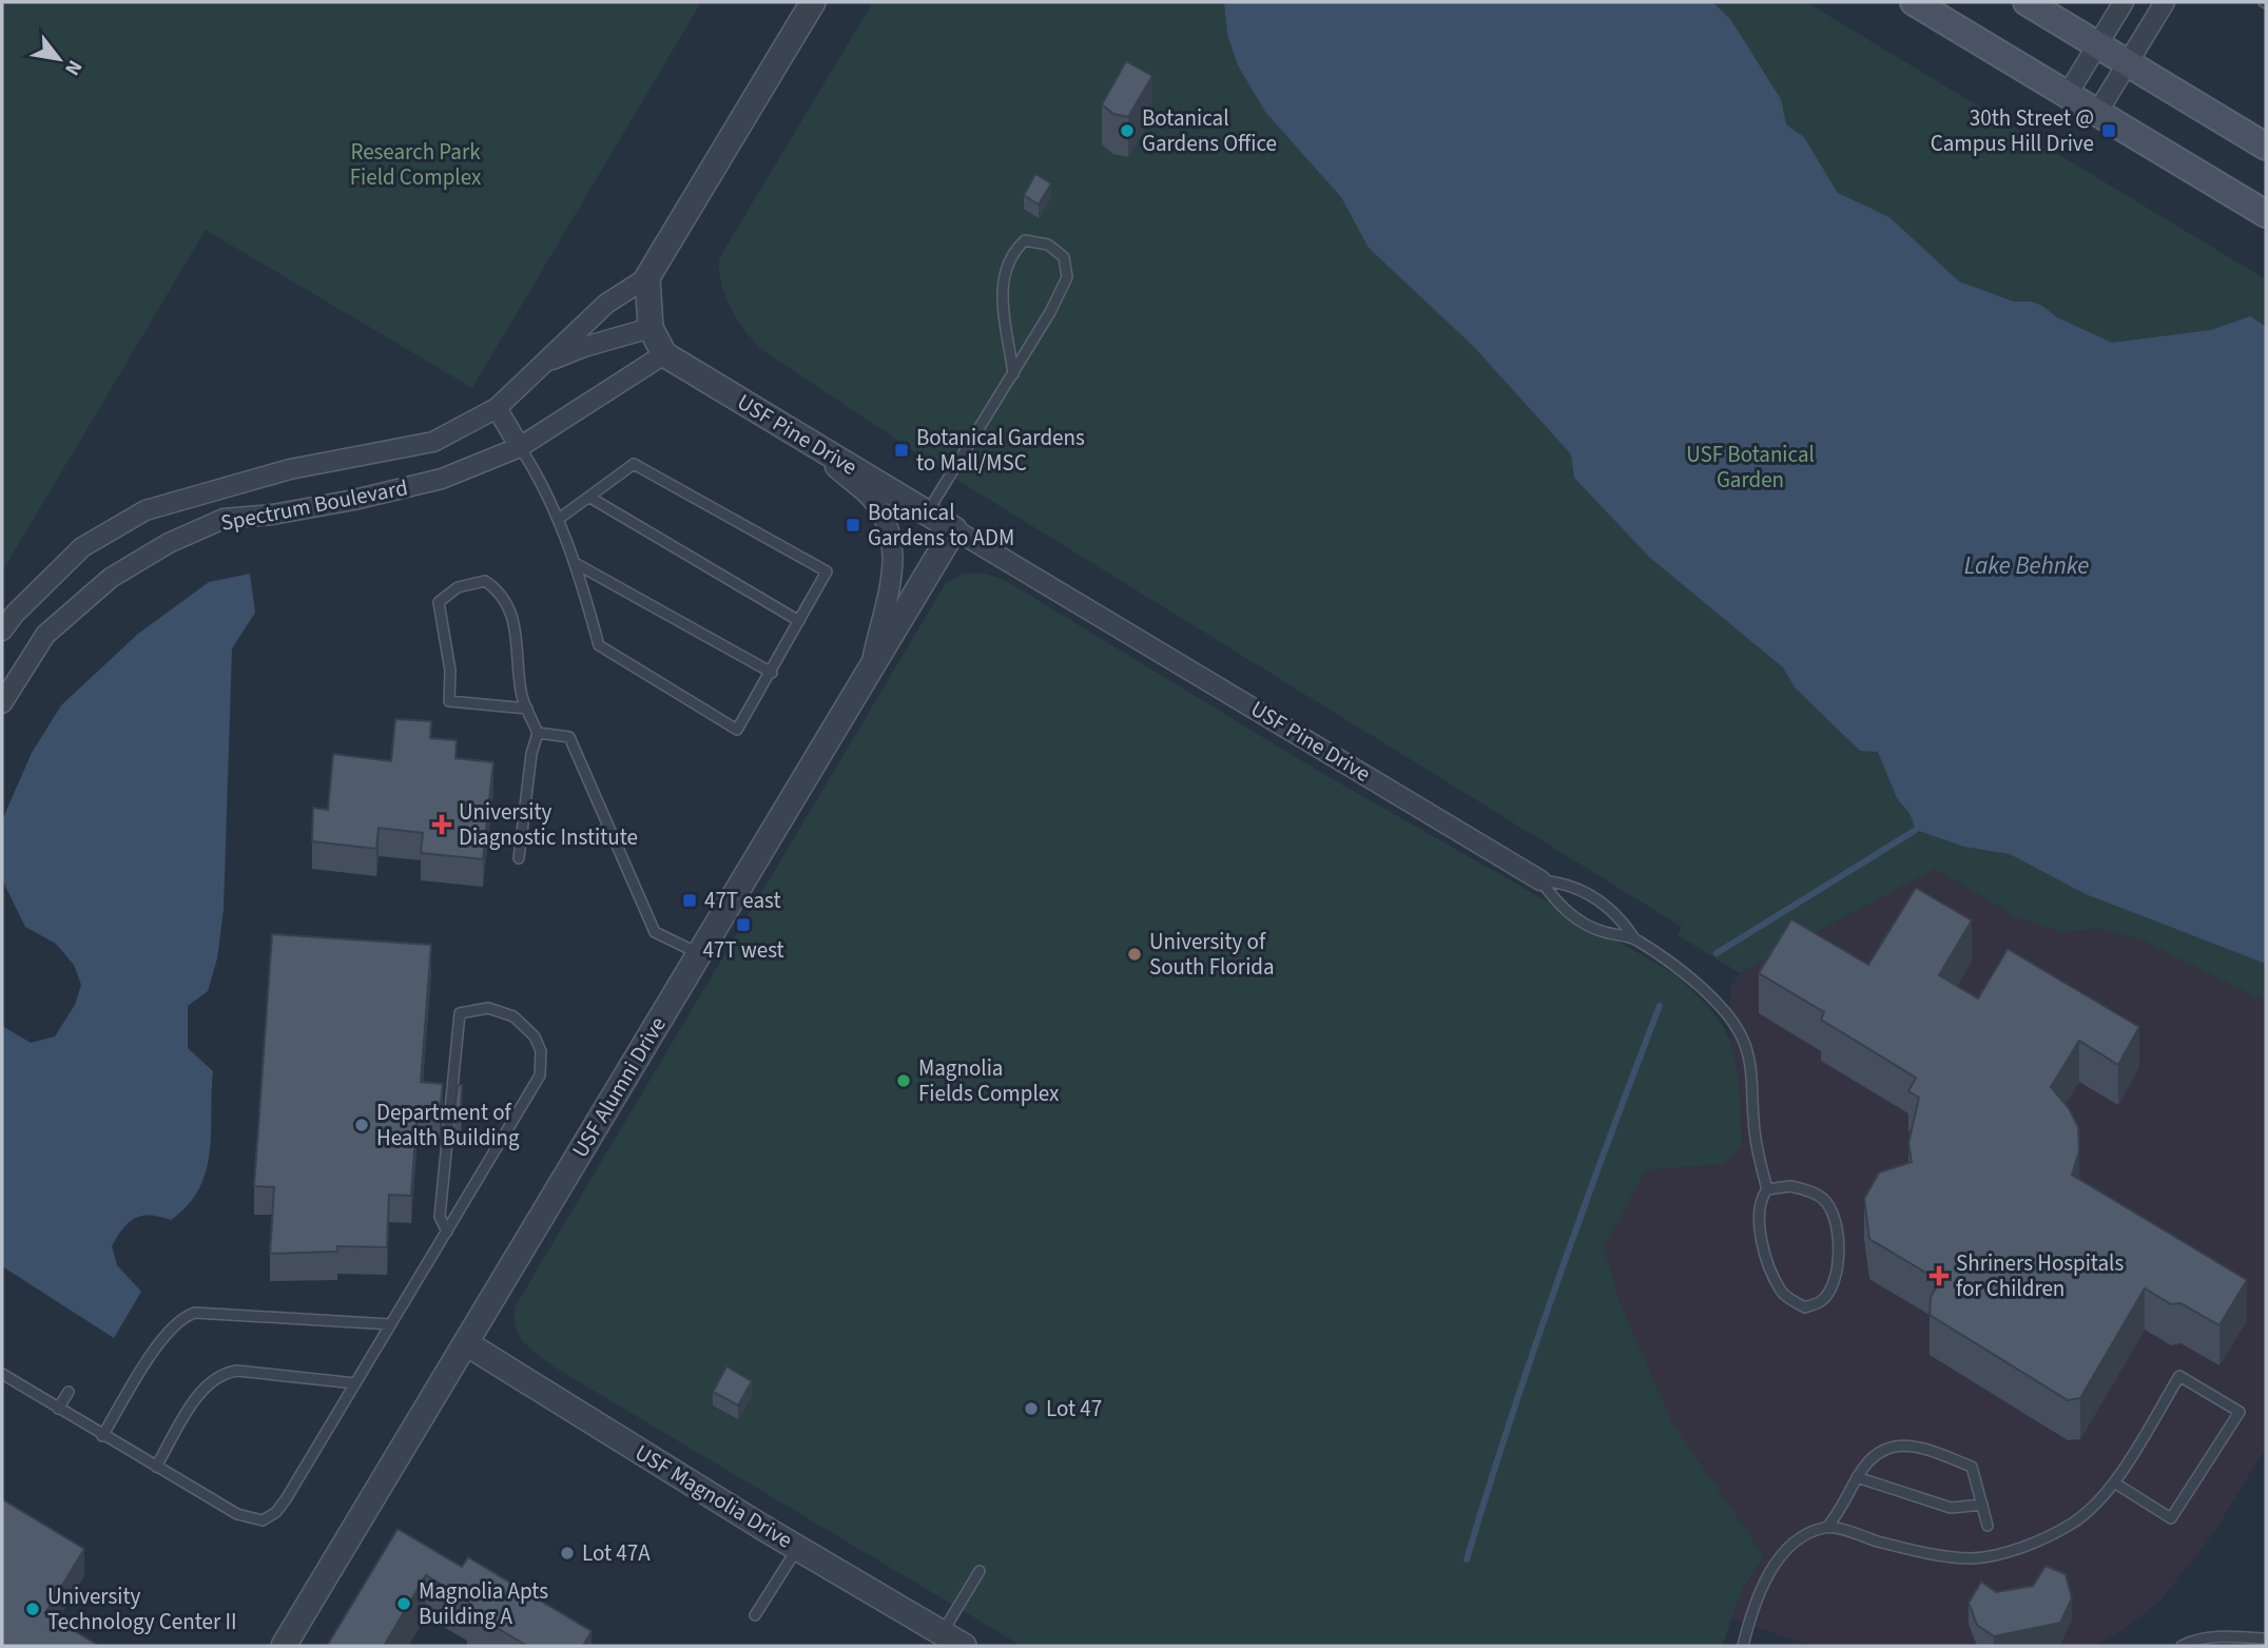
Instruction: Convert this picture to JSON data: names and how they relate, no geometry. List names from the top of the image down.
{
  "streets": {
    "street": [
      "USF Pine Drive",
      "Spectrum Boulevard",
      "USF Alumni Drive",
      "USF Magnolia Drive"
    ]
  },
  "crossings": [
    ["USF Pine Drive", "Spectrum Boulevard"],
    ["USF Pine Drive", "USF Alumni Drive"],
    ["USF Alumni Drive", "USF Magnolia Drive"]
  ],
  "water": ["Lake Behnke"],
  "parks": ["Research Park Field Complex", "USF Botanical Garden"],
  "places": {
    "other": [
      "Botanical Gardens Office",
      "University of South Florida",
      "Magnolia Fields Complex",
      "Department of Health Building",
      "Lot 47",
      "Lot 47A",
      "Magnolia Apts Building A",
      "University Technology Center II"
    ],
    "transit": [
      "30th Street @ Campus Hill Drive",
      "Botanical Gardens to Mall/MSC",
      "Botanical Gardens to ADM",
      "47T east",
      "47T west"
    ],
    "health": ["University Diagnostic Institute", "Shriners Hospitals for Children"]
  },
  "north": "bottom right"
}
